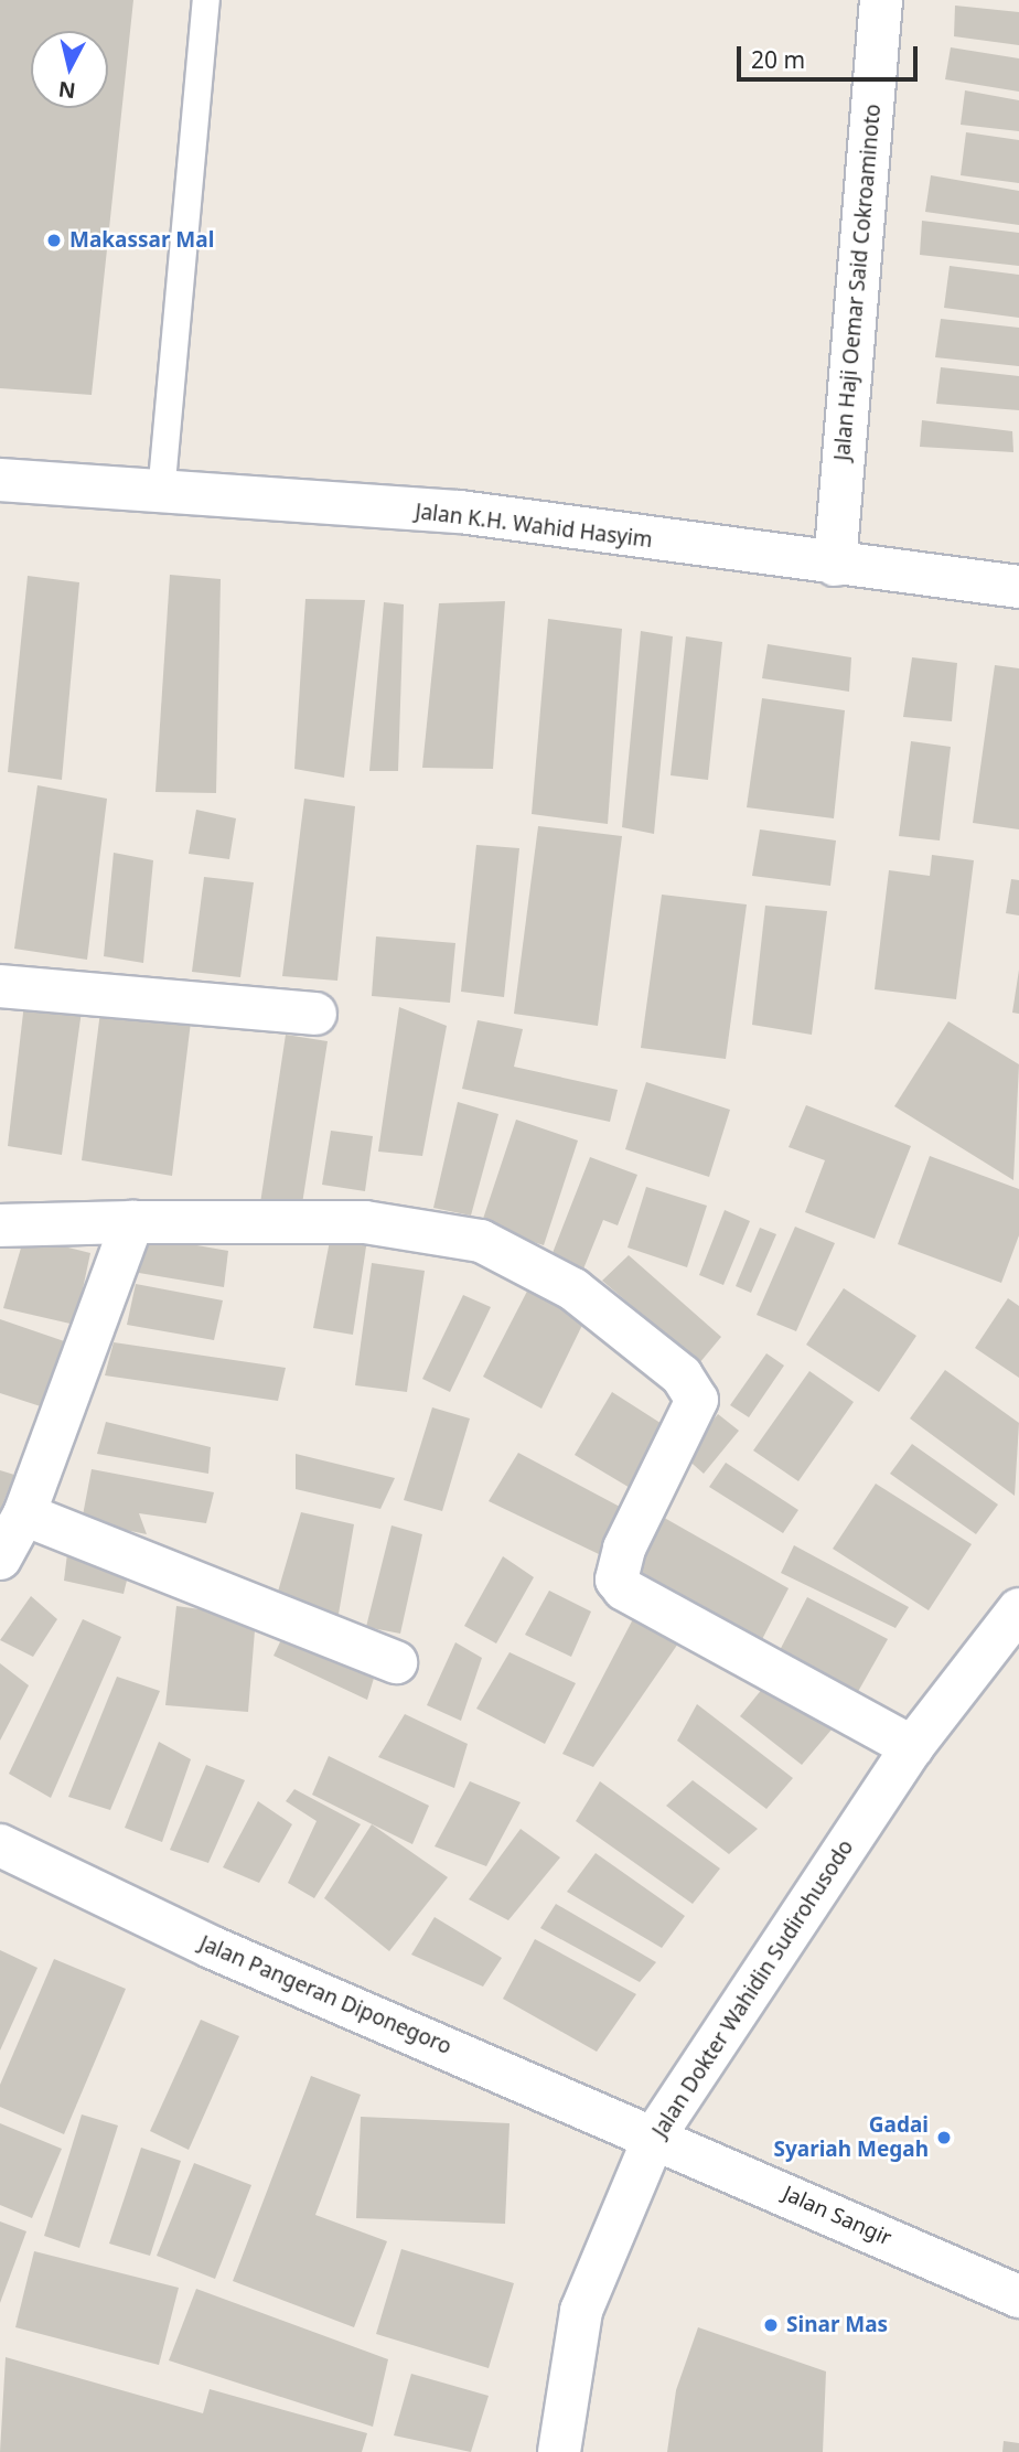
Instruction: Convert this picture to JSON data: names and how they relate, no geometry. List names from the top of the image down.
{
  "streets": {
    "street": [
      "Jalan Haji Oemar Said Cokroaminoto",
      "Jalan K.H. Wahid Hasyim",
      "Jalan Dokter Wahidin Sudirohusodo",
      "Jalan Pangeran Diponegoro",
      "Jalan Sangir"
    ]
  },
  "crossings": [
    ["Jalan Haji Oemar Said Cokroaminoto", "Jalan K.H. Wahid Hasyim"],
    ["Jalan Dokter Wahidin Sudirohusodo", "Jalan Pangeran Diponegoro"],
    ["Jalan Dokter Wahidin Sudirohusodo", "Jalan Sangir"],
    ["Jalan Pangeran Diponegoro", "Jalan Sangir"]
  ],
  "places": ["Makassar Mal", "Gadai Syariah Megah", "Sinar Mas"],
  "scale_bar": "20 m",
  "north": "bottom"
}
